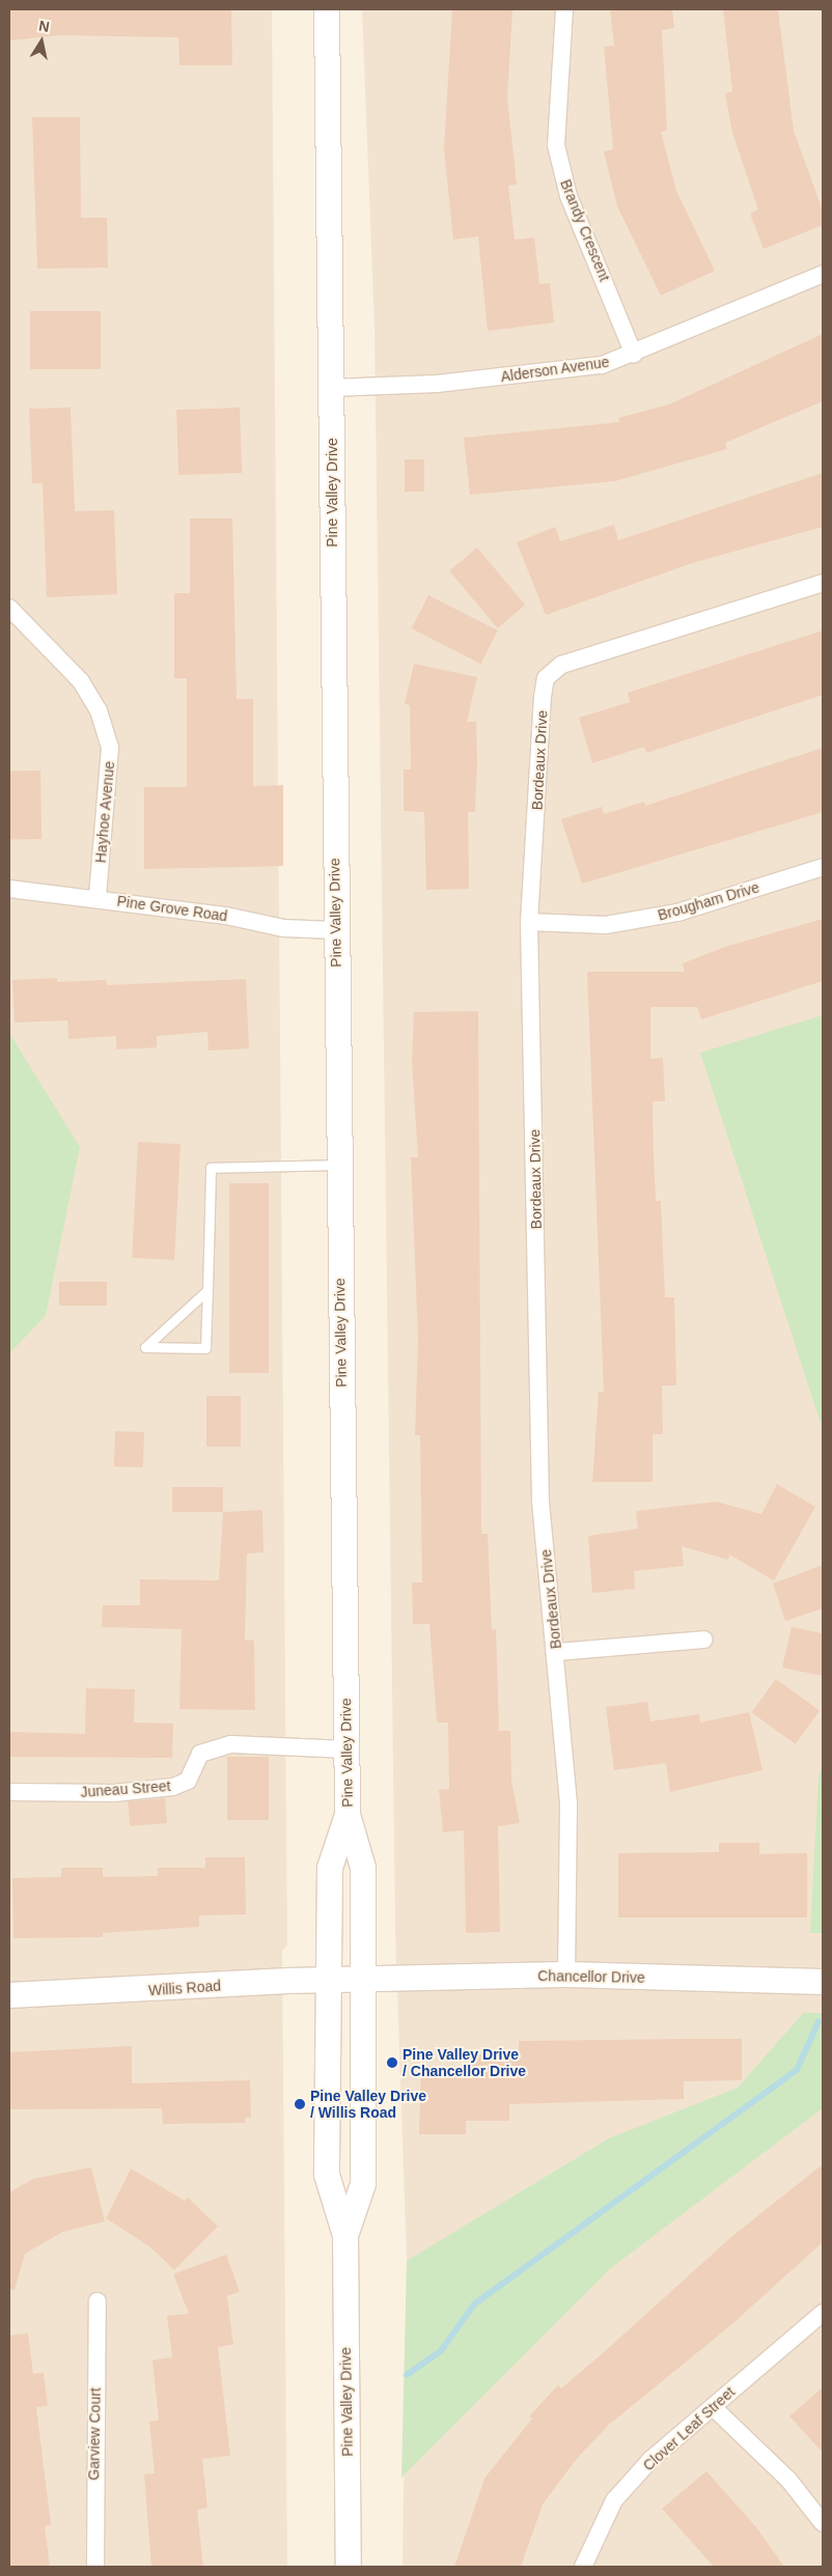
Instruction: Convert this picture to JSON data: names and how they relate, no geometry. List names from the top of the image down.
{
  "streets": {
    "main road": ["Pine Valley Drive", "Chancellor Drive", "Willis Road"],
    "street": [
      "Brandy Crescent",
      "Alderson Avenue",
      "Bordeaux Drive",
      "Hayhoe Avenue",
      "Brougham Drive",
      "Pine Grove Road",
      "Juneau Street",
      "Clover Leaf Street",
      "Garview Court"
    ]
  },
  "crossings": [
    ["Brandy Crescent", "Alderson Avenue"],
    ["Alderson Avenue", "Pine Valley Drive"],
    ["Pine Valley Drive", "Pine Grove Road"],
    ["Pine Valley Drive", "Juneau Street"],
    ["Pine Valley Drive", "Chancellor Drive"],
    ["Pine Valley Drive", "Willis Road"],
    ["Bordeaux Drive", "Brougham Drive"],
    ["Bordeaux Drive", "Chancellor Drive"],
    ["Hayhoe Avenue", "Pine Grove Road"],
    ["Chancellor Drive", "Willis Road"]
  ],
  "places": ["Pine Valley Drive / Chancellor Drive", "Pine Valley Drive / Willis Road"],
  "north": "top"
}
